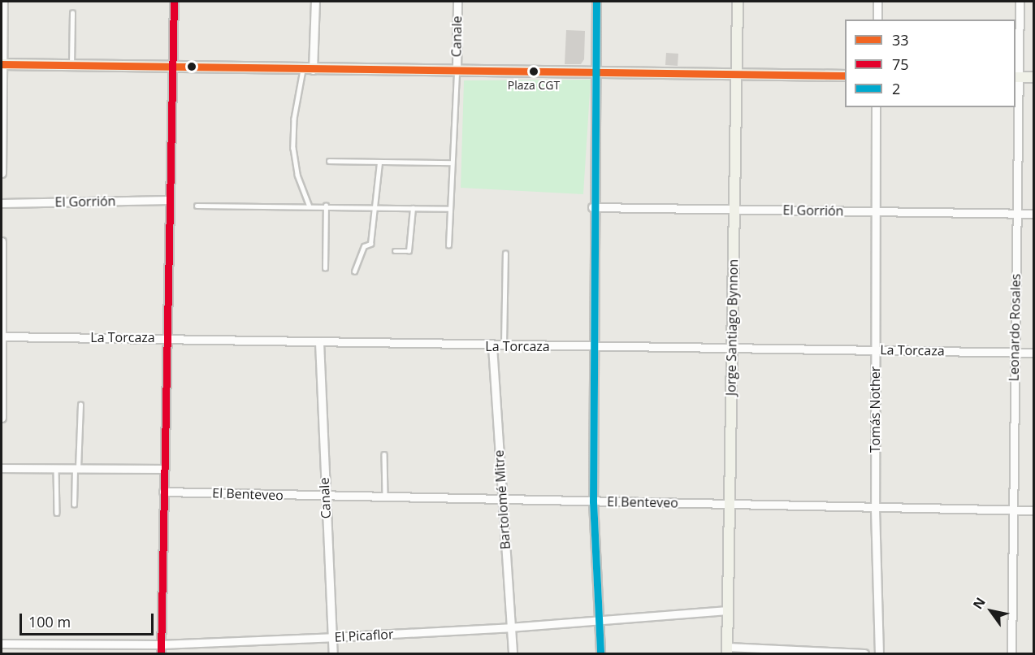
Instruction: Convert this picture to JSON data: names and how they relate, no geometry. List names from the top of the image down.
{
  "streets": {
    "street": [
      "Canale",
      "El Gorrión",
      "Jorge Santiago Bynnon",
      "Leonardo Rosales",
      "La Torcaza",
      "Tomás Nother",
      "El Benteveo",
      "Bartolomé Mitre",
      "El Picaflor"
    ]
  },
  "crossings": [
    ["Canale", "La Torcaza"],
    ["Canale", "El Benteveo"],
    ["Canale", "El Picaflor"],
    ["El Gorrión", "Jorge Santiago Bynnon"],
    ["El Gorrión", "Leonardo Rosales"],
    ["El Gorrión", "Tomás Nother"],
    ["Jorge Santiago Bynnon", "La Torcaza"],
    ["Jorge Santiago Bynnon", "El Benteveo"],
    ["Jorge Santiago Bynnon", "El Picaflor"],
    ["Leonardo Rosales", "La Torcaza"],
    ["Leonardo Rosales", "El Benteveo"],
    ["La Torcaza", "Tomás Nother"],
    ["La Torcaza", "Bartolomé Mitre"],
    ["Tomás Nother", "El Benteveo"],
    ["El Benteveo", "Bartolomé Mitre"],
    ["Bartolomé Mitre", "El Picaflor"]
  ],
  "places": ["Plaza CGT"],
  "lines": ["transit line 75", "transit line 2", "transit line 33"],
  "legend": ["33", "75", "2"],
  "scale_bar": "100 m",
  "north": "top left"
}
